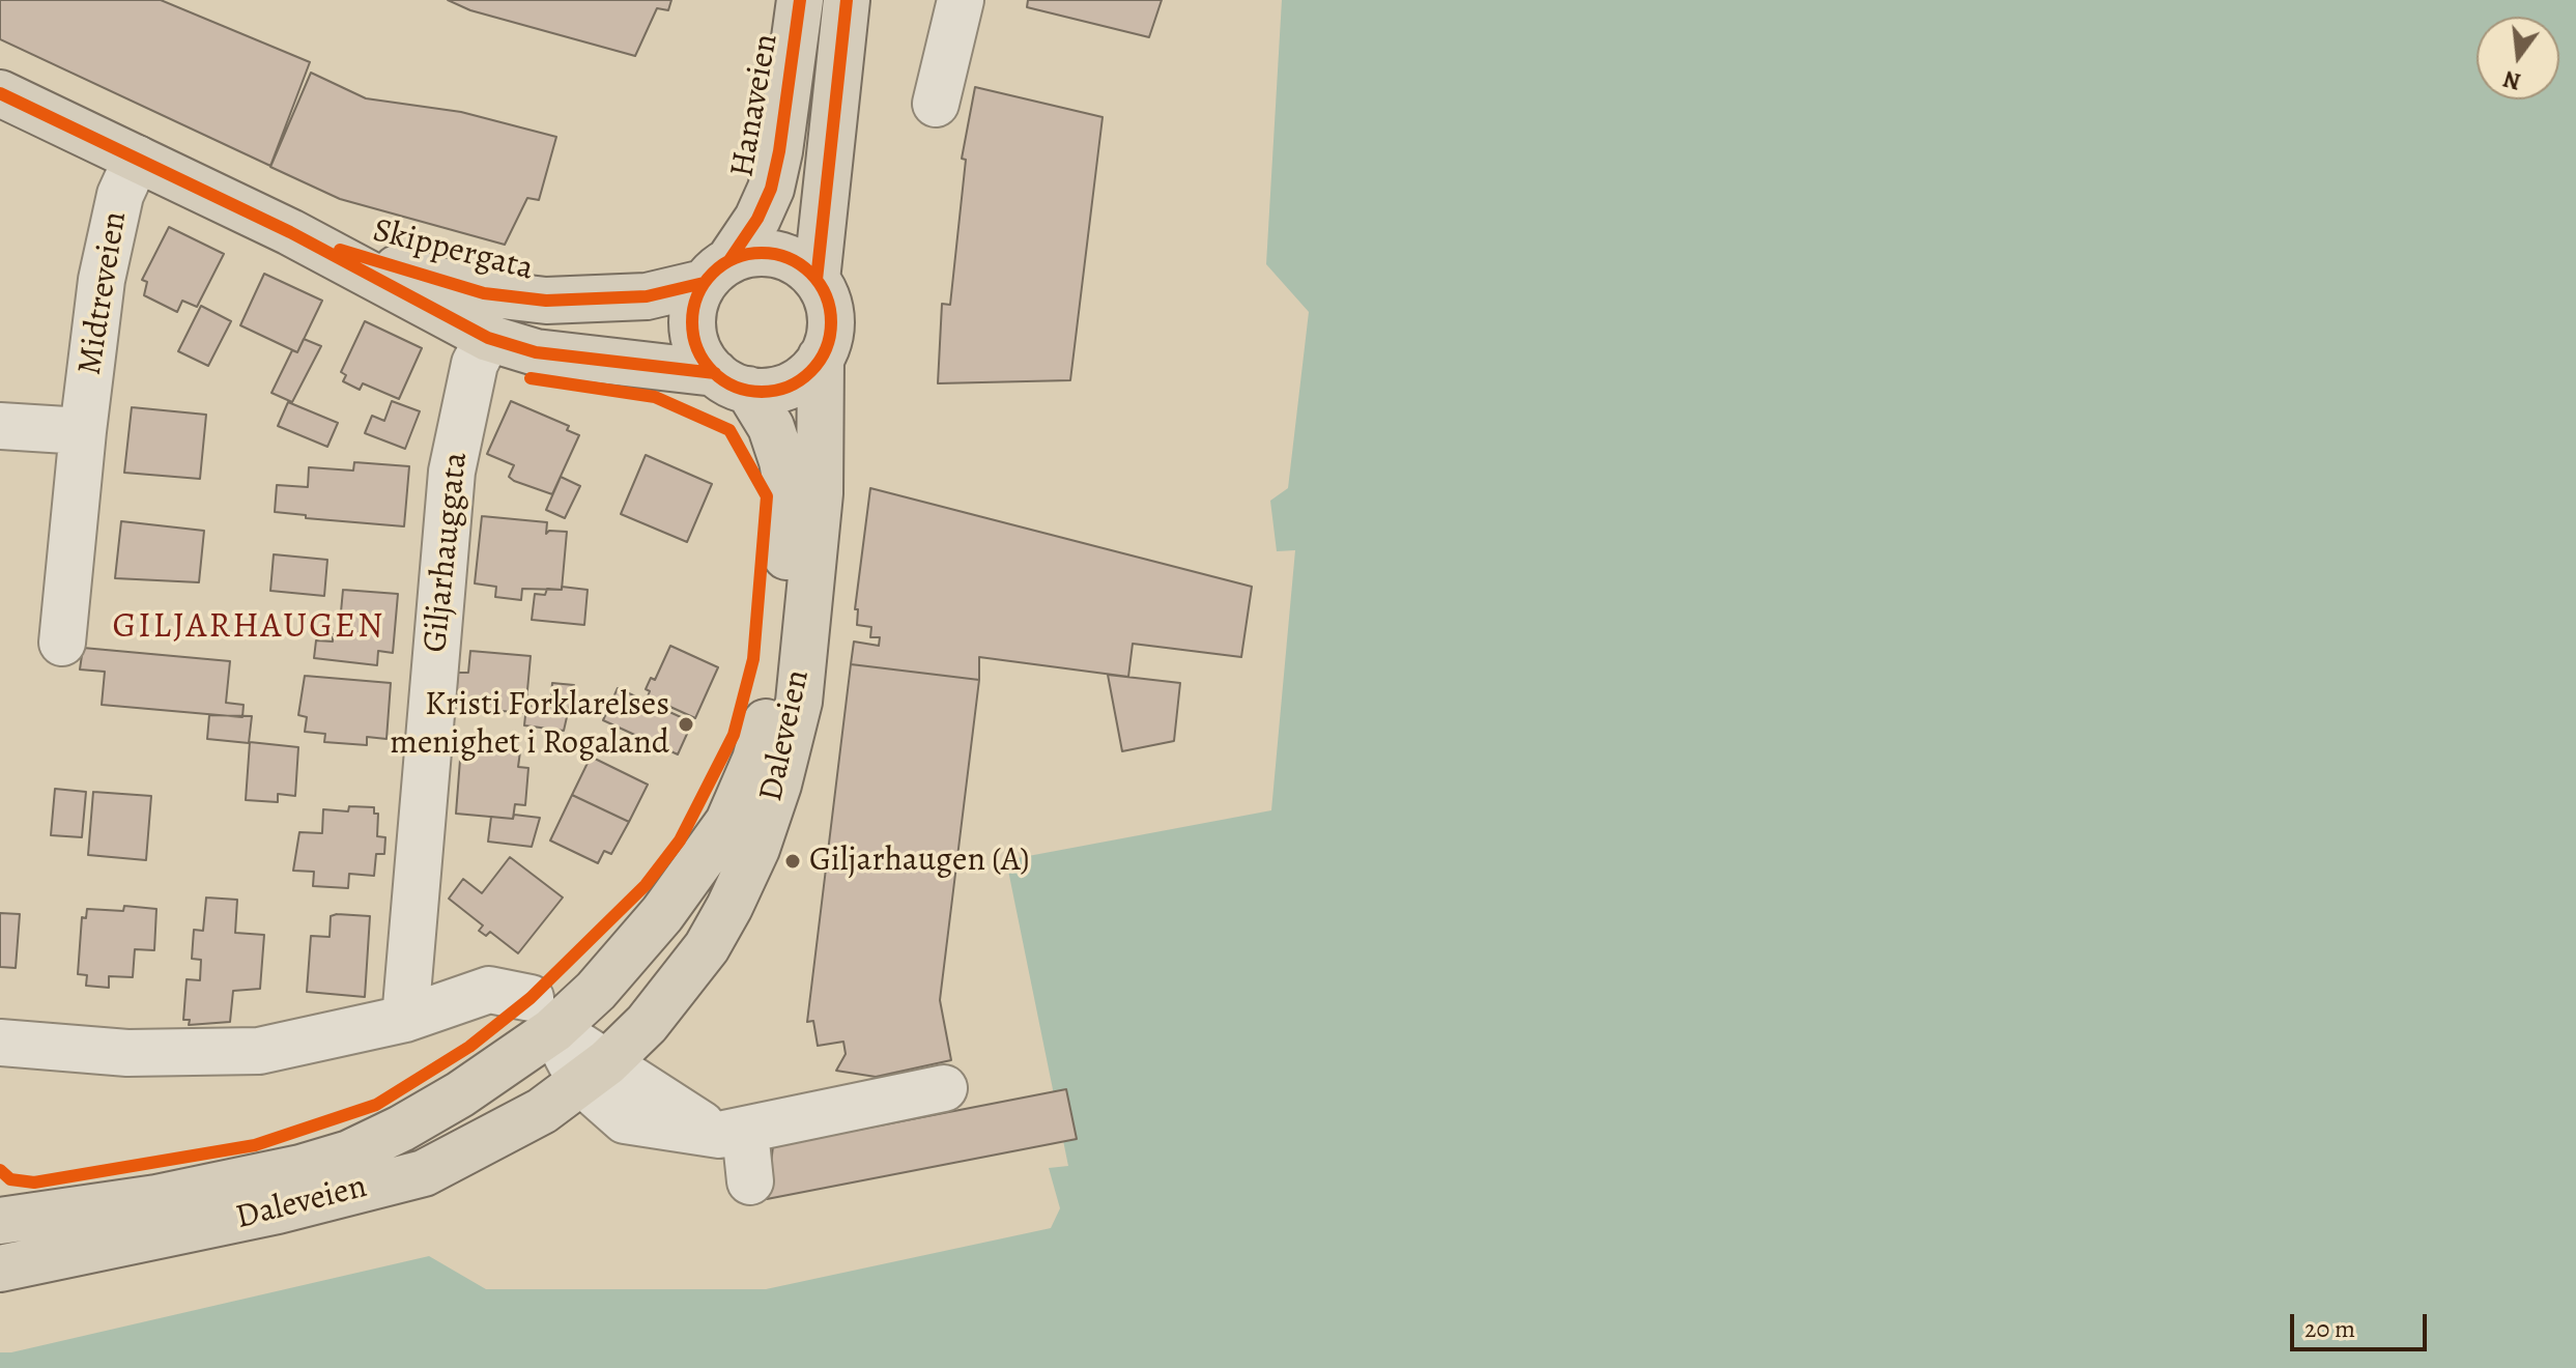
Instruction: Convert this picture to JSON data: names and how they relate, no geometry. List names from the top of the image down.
{
  "streets": {
    "main road": ["Hanaveien", "Skippergata", "Daleveien"],
    "street": ["Midtreveien", "Giljarhauggata"]
  },
  "crossings": [
    ["Hanaveien", "Skippergata"],
    ["Hanaveien", "Daleveien"],
    ["Skippergata", "Midtreveien"],
    ["Skippergata", "Giljarhauggata"],
    ["Skippergata", "Daleveien"]
  ],
  "districts": ["GILJARHAUGEN"],
  "places": ["Kristi Forklarelses menighet i Rogaland", "Giljarhaugen (A)"],
  "scale_bar": "20 m",
  "north": "bottom"
}
